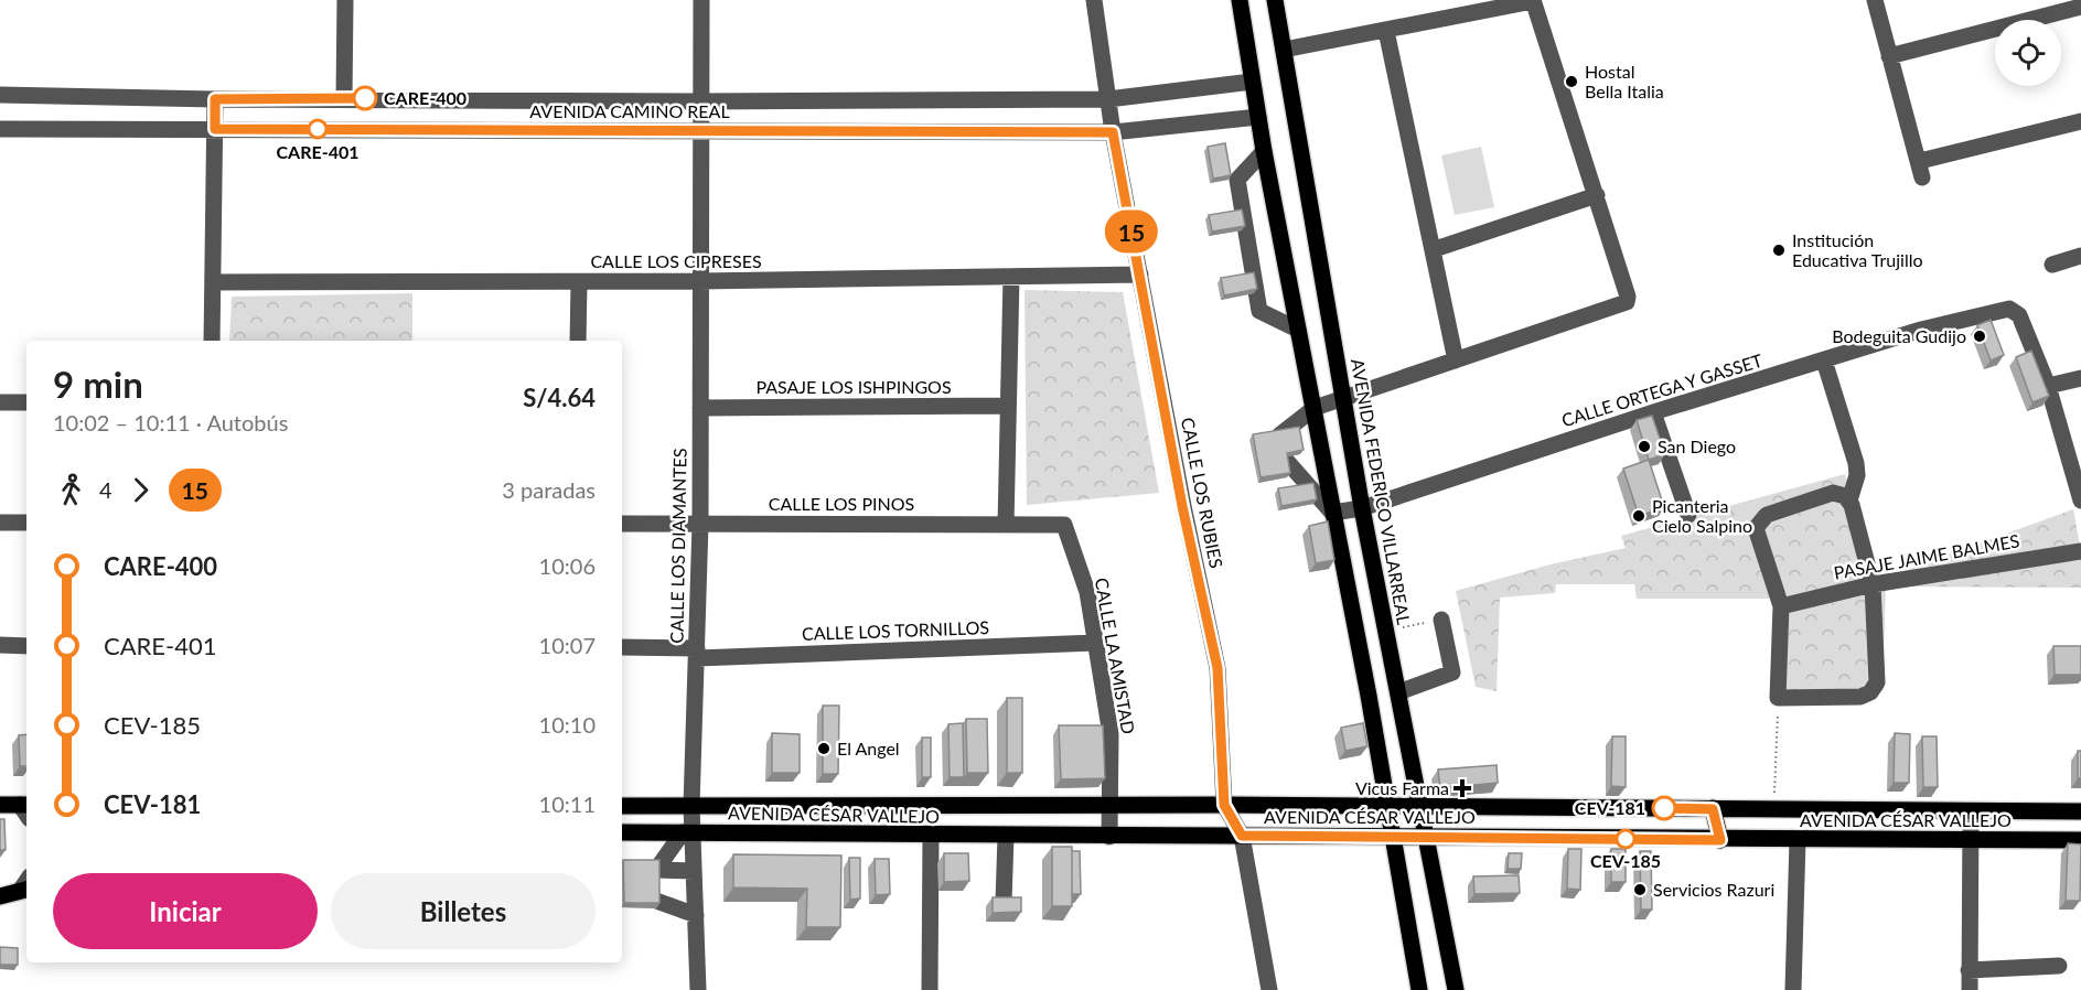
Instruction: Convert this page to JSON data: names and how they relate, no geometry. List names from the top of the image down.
{
  "streets": {
    "main road": ["AVENIDA FEDERICO VILLARREAL", "AVENIDA CÉSAR VALLEJO"],
    "street": [
      "AVENIDA CAMINO REAL",
      "CALLE LOS CIPRESES",
      "PASAJE LOS ISHPINGOS",
      "CALLE ORTEGA Y GASSET",
      "CALLE LOS RUBIES",
      "CALLE LOS PINOS",
      "CALLE LOS DIAMANTES",
      "PASAJE JAIME BALMES",
      "CALLE LOS TORNILLOS",
      "CALLE LA AMISTAD"
    ]
  },
  "crossings": [
    ["AVENIDA CAMINO REAL", "CALLE LOS RUBIES"],
    ["AVENIDA CAMINO REAL", "CALLE LOS DIAMANTES"],
    ["CALLE LOS CIPRESES", "CALLE LOS RUBIES"],
    ["CALLE LOS CIPRESES", "CALLE LOS DIAMANTES"],
    ["PASAJE LOS ISHPINGOS", "CALLE LOS DIAMANTES"],
    ["CALLE ORTEGA Y GASSET", "AVENIDA FEDERICO VILLARREAL"],
    ["AVENIDA FEDERICO VILLARREAL", "AVENIDA CÉSAR VALLEJO"],
    ["CALLE LOS RUBIES", "AVENIDA CÉSAR VALLEJO"],
    ["CALLE LOS PINOS", "CALLE LOS DIAMANTES"],
    ["CALLE LOS PINOS", "CALLE LA AMISTAD"],
    ["CALLE LOS DIAMANTES", "CALLE LOS TORNILLOS"],
    ["CALLE LOS DIAMANTES", "AVENIDA CÉSAR VALLEJO"],
    ["CALLE LOS TORNILLOS", "CALLE LA AMISTAD"],
    ["CALLE LA AMISTAD", "AVENIDA CÉSAR VALLEJO"]
  ],
  "places": {
    "other": [
      "Hostal Bella Italia",
      "CARE-400",
      "CARE-401",
      "Institución Educativa Trujillo",
      "Bodeguita Gudijo",
      "San Diego",
      "Picanteria Cielo Salpino",
      "El Angel",
      "CEV-181",
      "CEV-185",
      "Servicios Razuri"
    ],
    "health": ["Vicus Farma"]
  },
  "lines": ["bus line 15"],
  "page": {
    "on_map": "15",
    "heading": ["9 min", "10:02 – 10:11 · Autobús", "S/4.64"],
    "legs": ["4", "15", "3 paradas"],
    "list": [
      {
        "name": "CARE-400",
        "value": "10:06"
      },
      {
        "name": "CARE-401",
        "value": "10:07"
      },
      {
        "name": "CEV-185",
        "value": "10:10"
      },
      {
        "name": "CEV-181",
        "value": "10:11"
      }
    ],
    "buttons": ["Iniciar", "Billetes"]
  }
}
